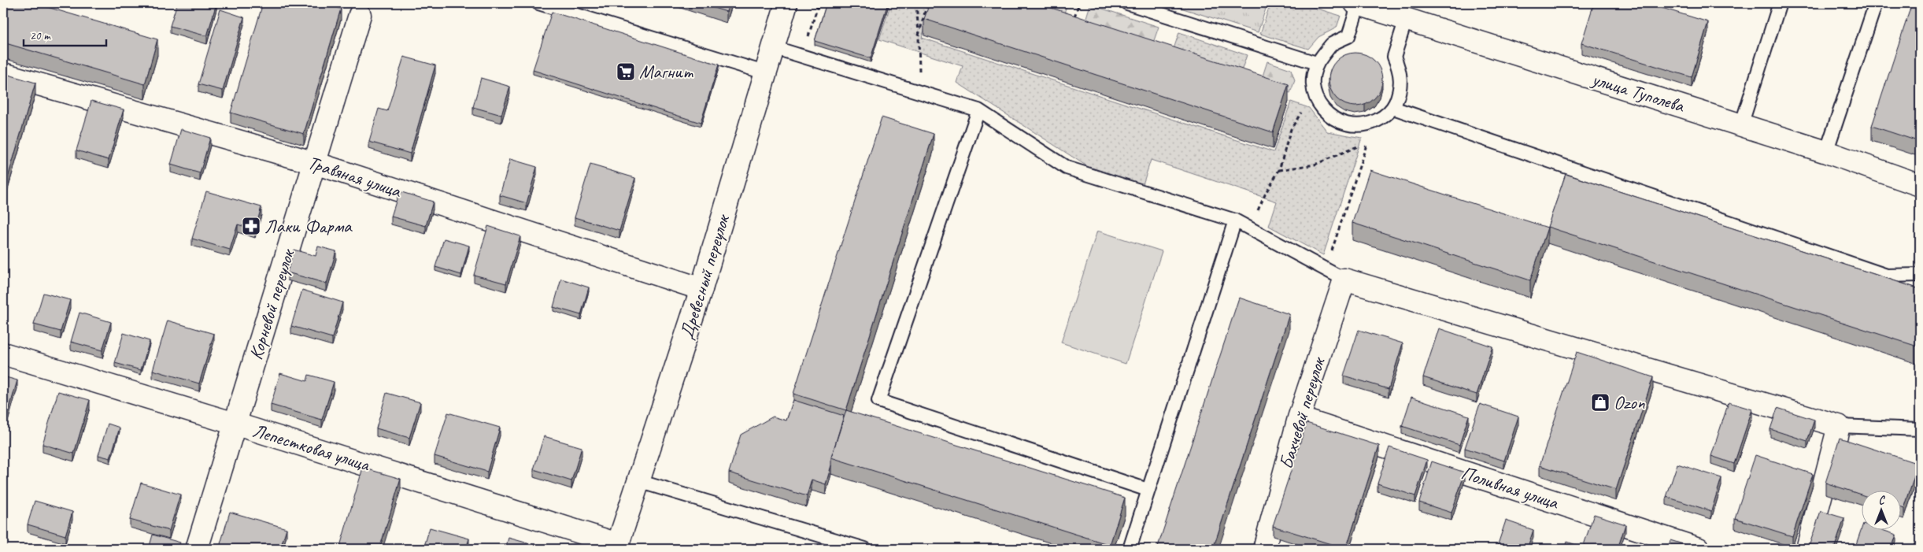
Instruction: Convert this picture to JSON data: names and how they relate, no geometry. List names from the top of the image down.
{
  "streets": {
    "street": [
      "улица Туполева",
      "Травяная улица",
      "Древесный переулок",
      "Корневой переулок",
      "Бахчевой переулок",
      "Лепестковая улица",
      "Поливная улица"
    ]
  },
  "crossings": [
    ["Травяная улица", "Древесный переулок"],
    ["Травяная улица", "Корневой переулок"],
    ["Древесный переулок", "Лепестковая улица"],
    ["Корневой переулок", "Лепестковая улица"],
    ["Бахчевой переулок", "Поливная улица"]
  ],
  "places": {
    "supermarket": ["Магнит"],
    "pharmacy": ["Лаки Фарма"],
    "shop": ["Ozon"]
  },
  "scale_bar": "20 m",
  "north": "top"
}
